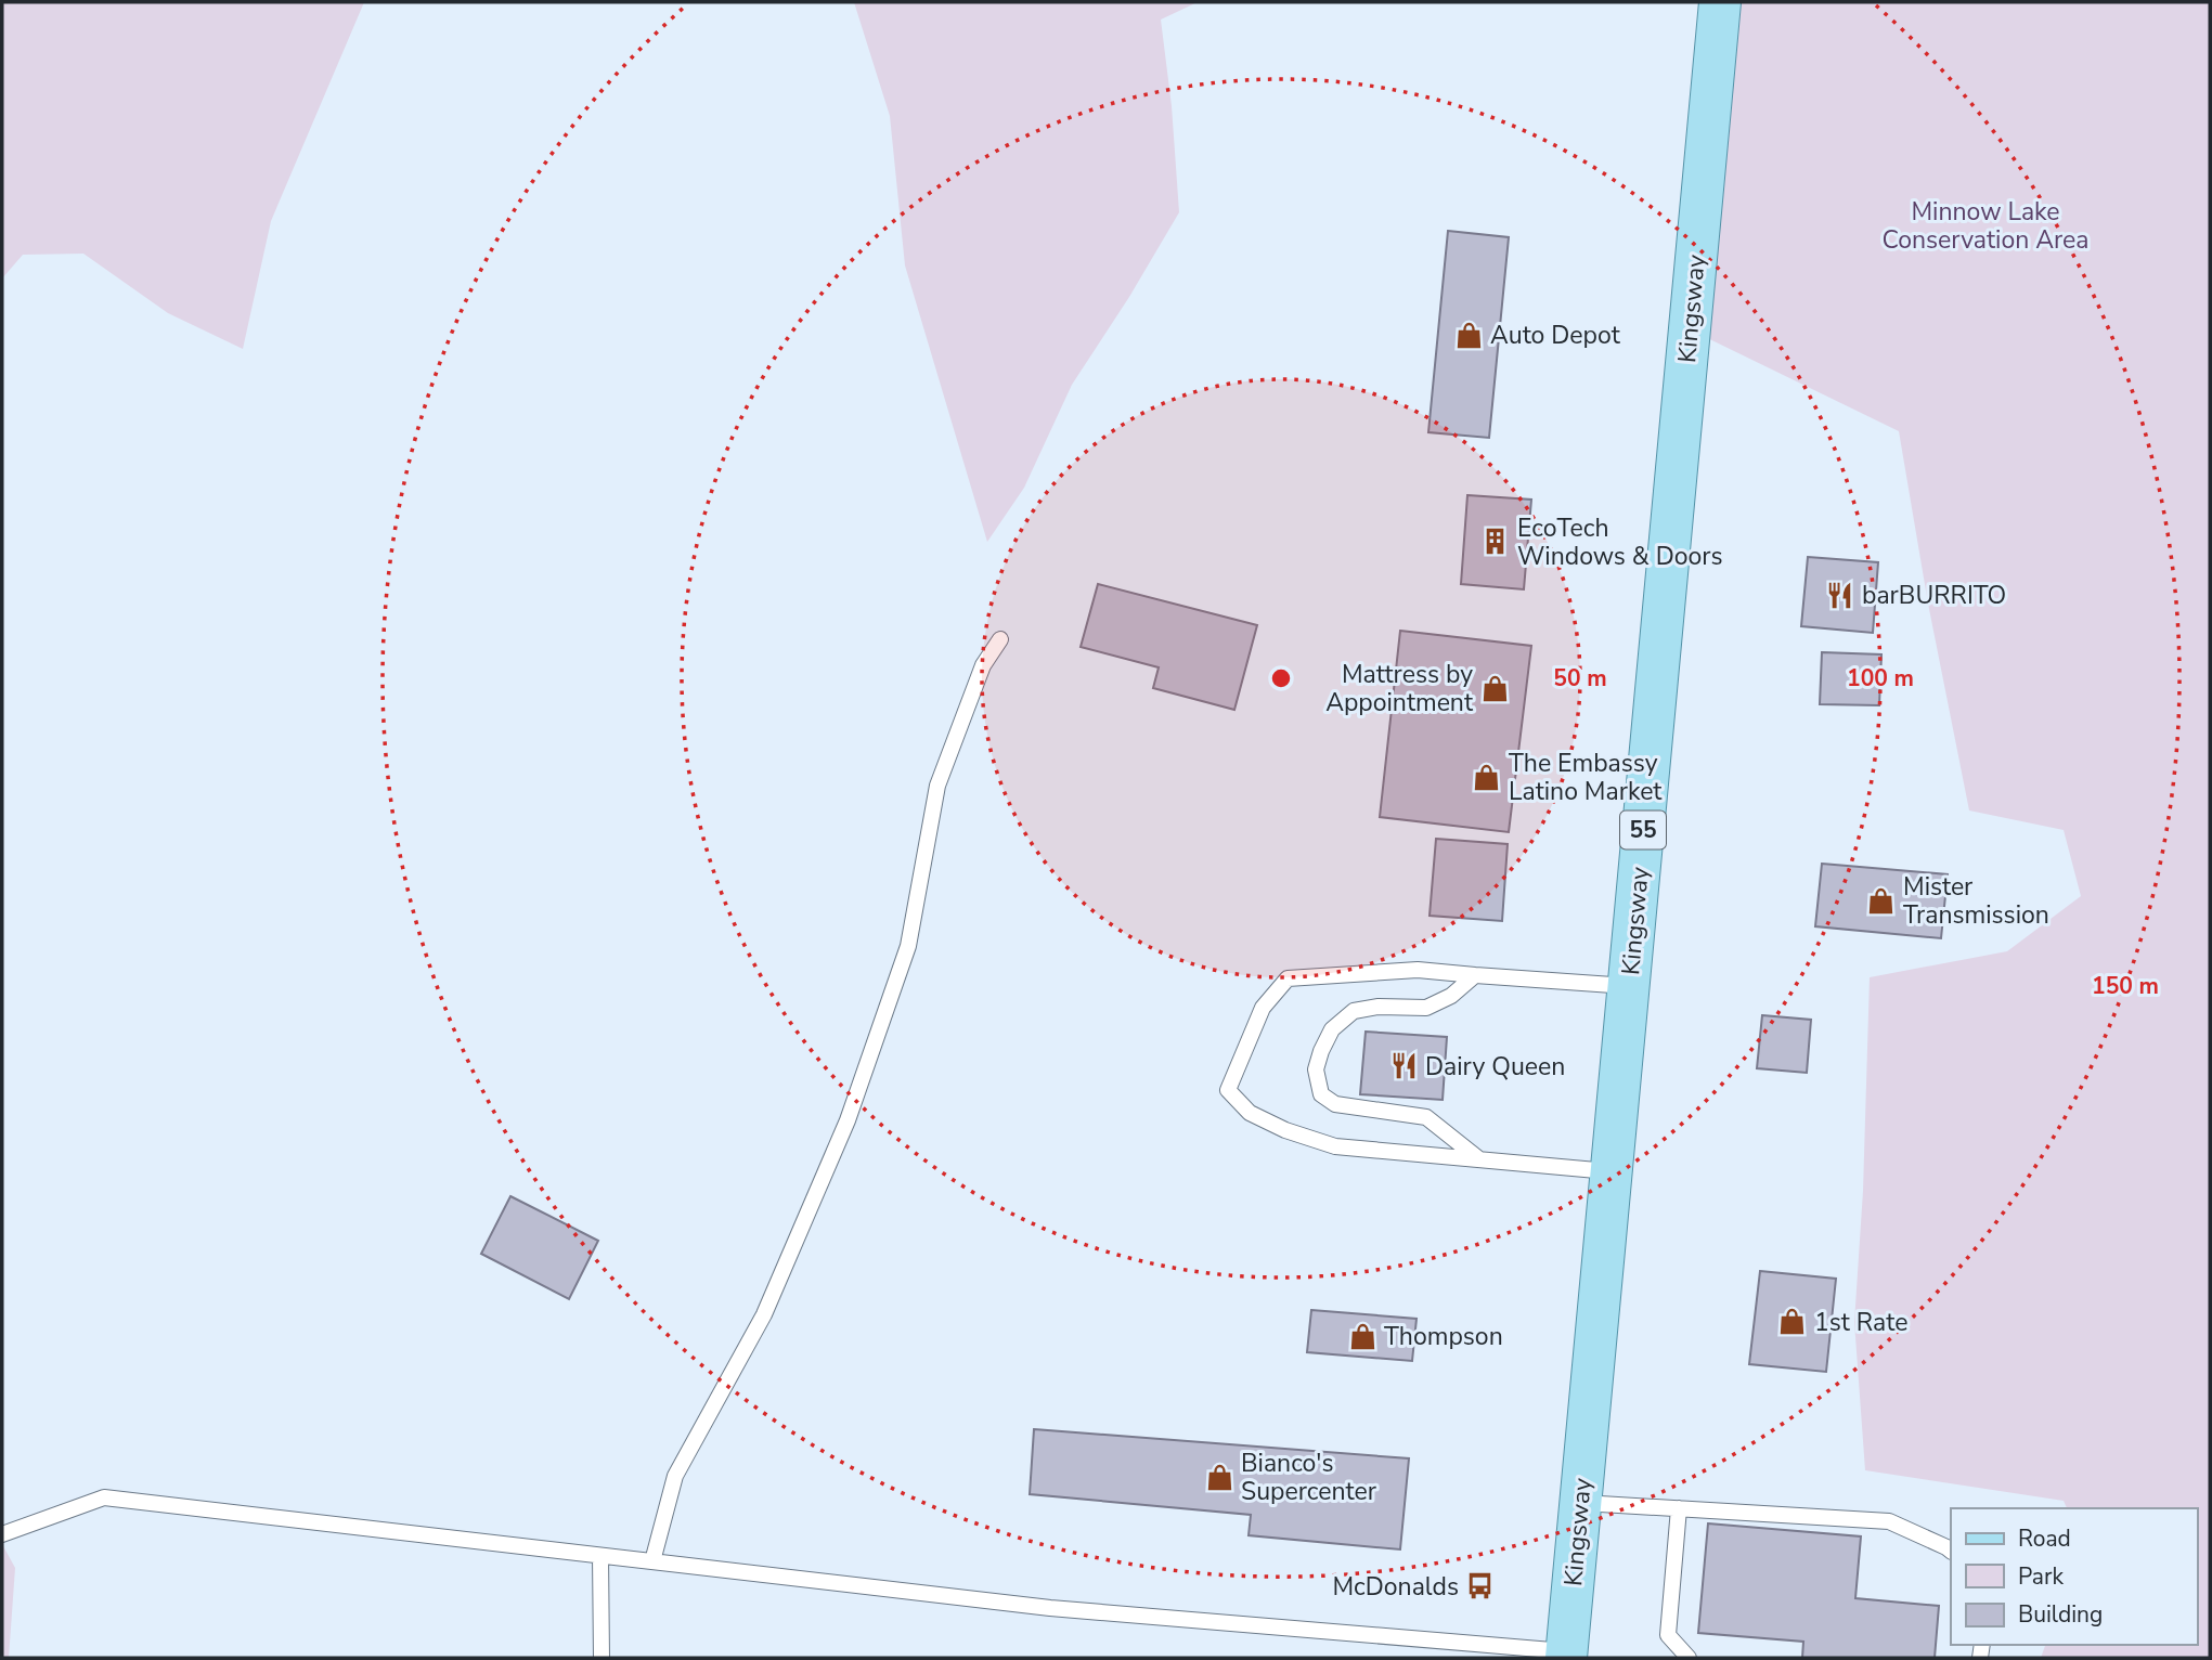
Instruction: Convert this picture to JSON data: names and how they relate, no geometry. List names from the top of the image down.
{
  "streets": {
    "main road": ["Kingsway", "55"]
  },
  "parks": ["Minnow Lake Conservation Area"],
  "places": {
    "shop": [
      "Auto Depot",
      "Mattress by Appointment",
      "The Embassy Latino Market",
      "Mister Transmission",
      "1st Rate",
      "Thompson",
      "Bianco's Supercenter"
    ],
    "building": ["EcoTech Windows & Doors"],
    "restaurant": ["barBURRITO", "Dairy Queen"],
    "bus stop": ["McDonalds"]
  },
  "legend": ["Road", "Park", "Building"],
  "rings": ["50 m", "100 m", "150 m"]
}
